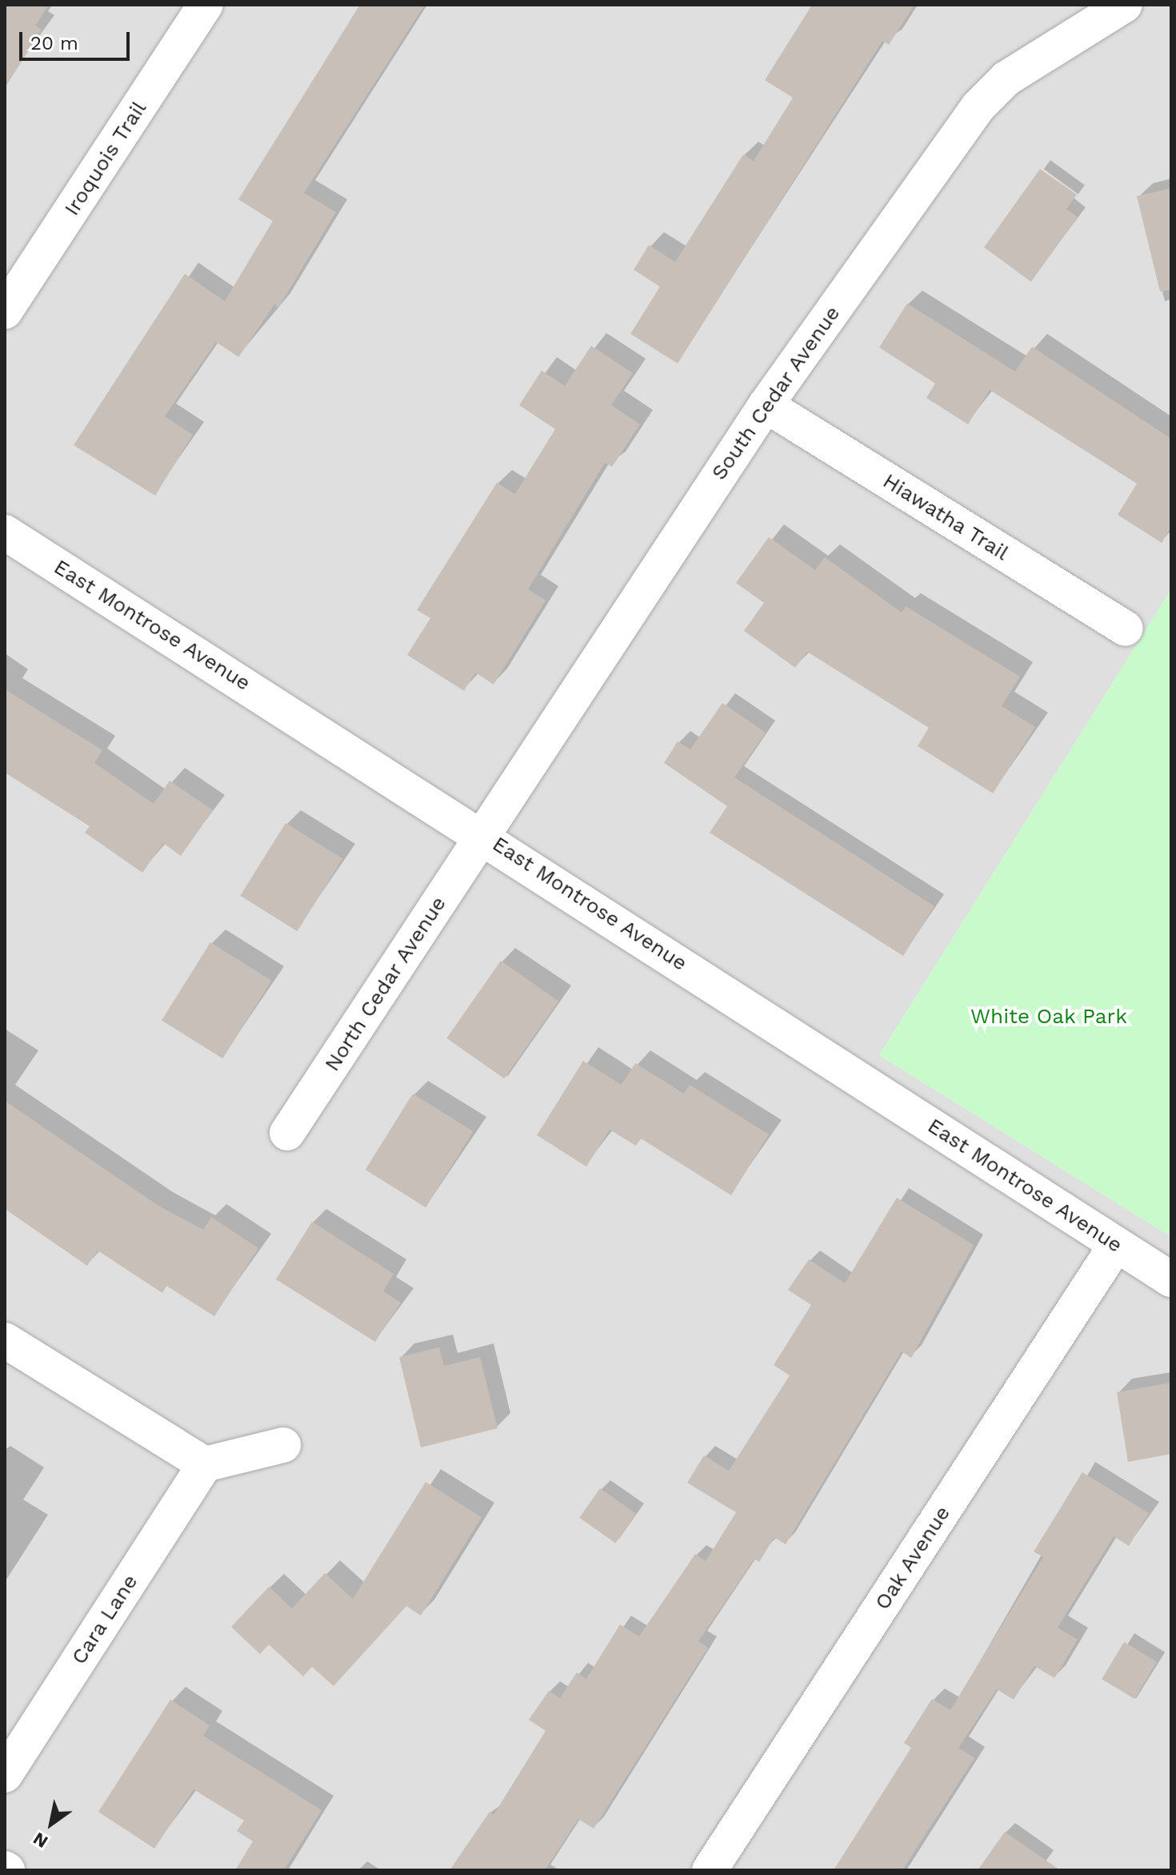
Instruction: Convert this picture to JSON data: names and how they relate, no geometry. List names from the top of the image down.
{
  "streets": {
    "street": [
      "Iroquois Trail",
      "South Cedar Avenue",
      "Hiawatha Trail",
      "East Montrose Avenue",
      "North Cedar Avenue",
      "Oak Avenue",
      "Cara Lane"
    ]
  },
  "crossings": [
    ["South Cedar Avenue", "Hiawatha Trail"],
    ["South Cedar Avenue", "East Montrose Avenue"],
    ["South Cedar Avenue", "North Cedar Avenue"],
    ["East Montrose Avenue", "North Cedar Avenue"],
    ["East Montrose Avenue", "Oak Avenue"]
  ],
  "parks": ["White Oak Park"],
  "scale_bar": "20 m",
  "north": "bottom left"
}
